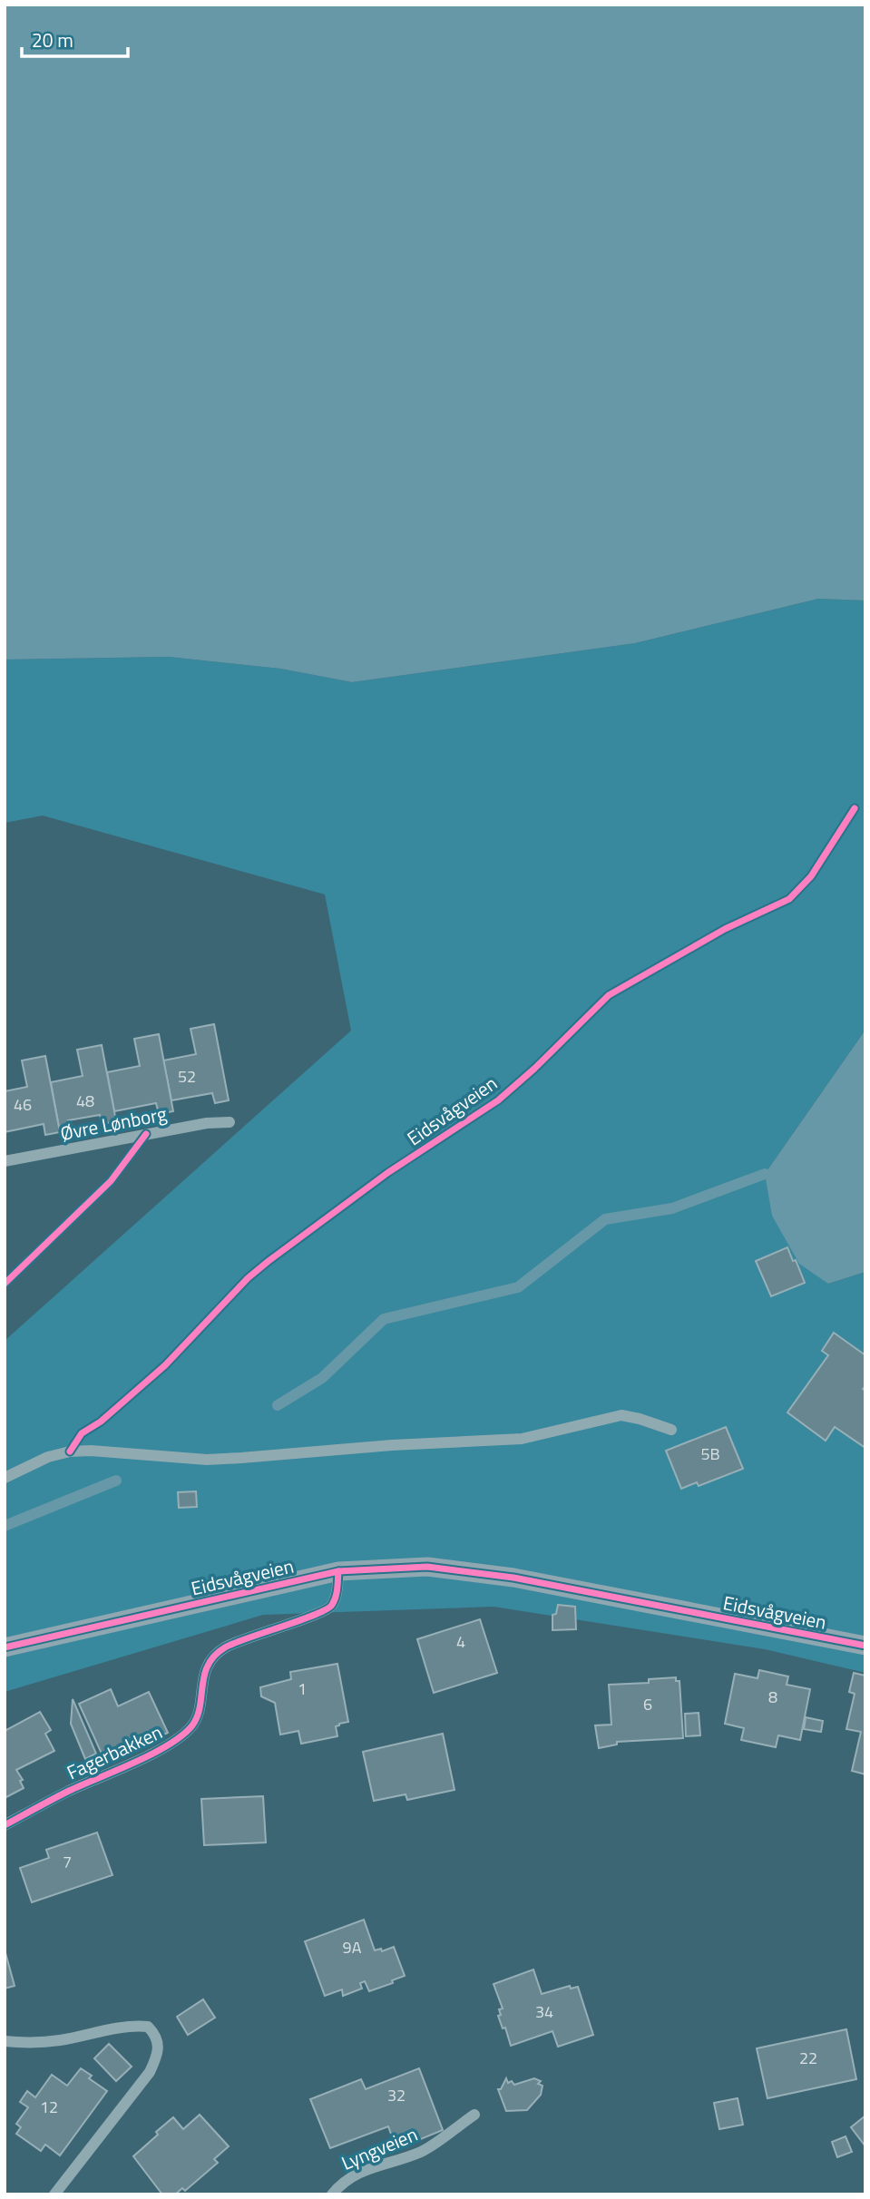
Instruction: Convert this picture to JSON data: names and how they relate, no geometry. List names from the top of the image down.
{
  "streets": {
    "main road": ["Eidsvågveien"],
    "street": ["Øvre Lønborg", "Fagerbakken", "Lyngveien"]
  },
  "crossings": [
    ["Eidsvågveien", "Fagerbakken"]
  ],
  "house_numbers": [
    "52",
    "48",
    "46",
    "5B",
    "4",
    "1",
    "8",
    "6",
    "7",
    "9A",
    "34",
    "22",
    "32",
    "12"
  ],
  "scale_bar": "20 m"
}
